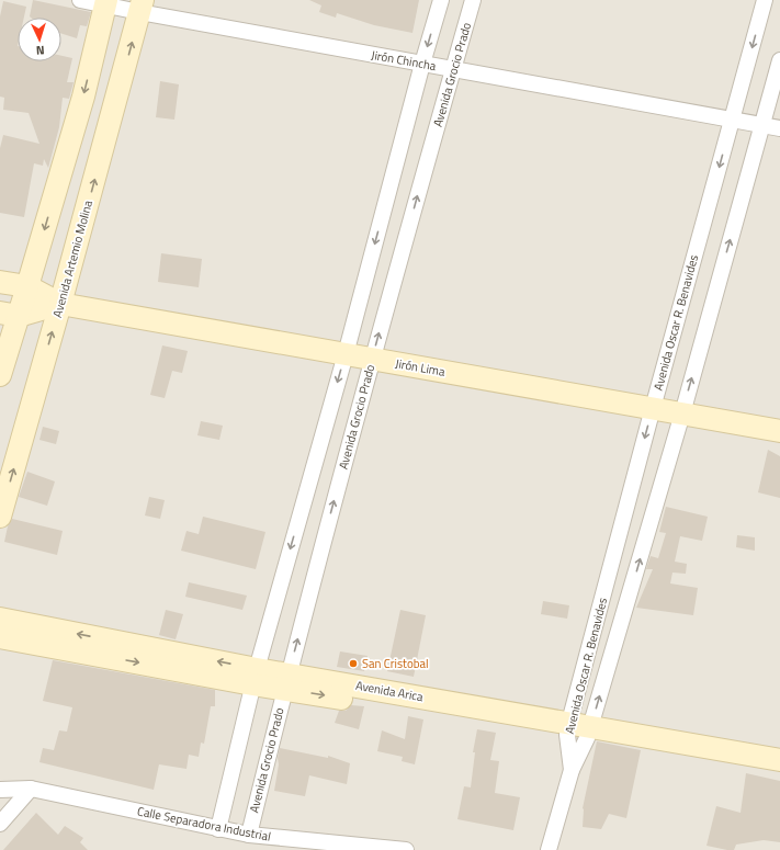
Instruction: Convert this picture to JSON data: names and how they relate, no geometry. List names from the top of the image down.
{
  "streets": {
    "street": [
      "Jirón Chincha",
      "Avenida Grocio Prado",
      "Avenida Artemio Molina",
      "Avenida Oscar R. Benavides",
      "Jirón Lima",
      "Avenida Arica",
      "Calle Separadora Industrial"
    ]
  },
  "crossings": [
    ["Jirón Chincha", "Avenida Grocio Prado"],
    ["Jirón Chincha", "Avenida Artemio Molina"],
    ["Jirón Chincha", "Avenida Oscar R. Benavides"],
    ["Avenida Grocio Prado", "Jirón Lima"],
    ["Avenida Grocio Prado", "Avenida Arica"],
    ["Avenida Grocio Prado", "Calle Separadora Industrial"],
    ["Avenida Artemio Molina", "Jirón Lima"],
    ["Avenida Oscar R. Benavides", "Jirón Lima"],
    ["Avenida Oscar R. Benavides", "Avenida Arica"]
  ],
  "places": ["San Cristobal"],
  "north": "bottom"
}
